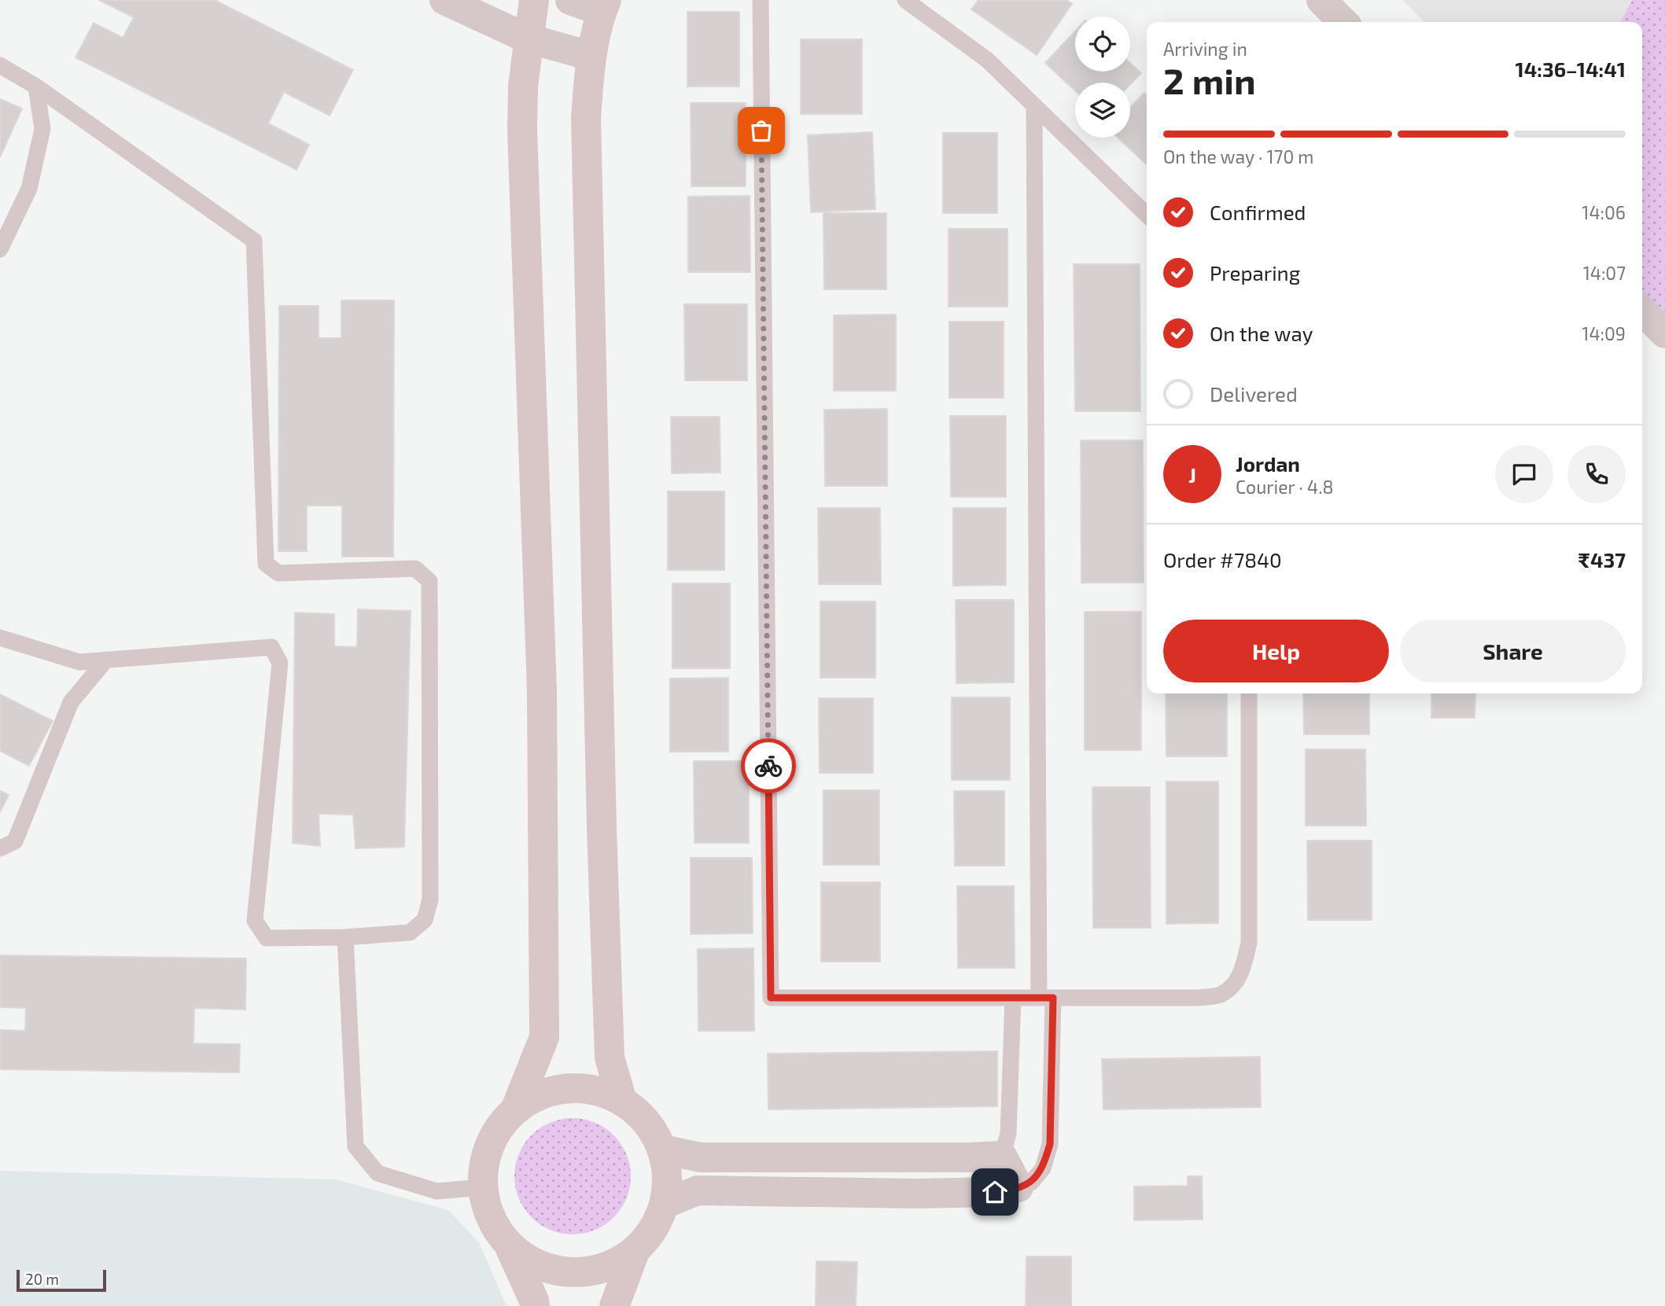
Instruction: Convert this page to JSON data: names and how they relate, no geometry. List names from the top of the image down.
{
  "scale_bar": "20 m",
  "page": {
    "heading": ["2 min", "Arriving in", "14:36–14:41"],
    "panel": [
      "Jordan",
      "Courier · 4.8",
      "Order #7840",
      "₹437"
    ],
    "bar": "On the way · 170 m",
    "list": [
      ["Confirmed", "14:06"],
      ["Preparing", "14:07"],
      ["On the way", "14:09"],
      "Delivered"
    ],
    "round": "J",
    "buttons": ["Help", "Share"],
    "scale": "20 m"
  }
}
